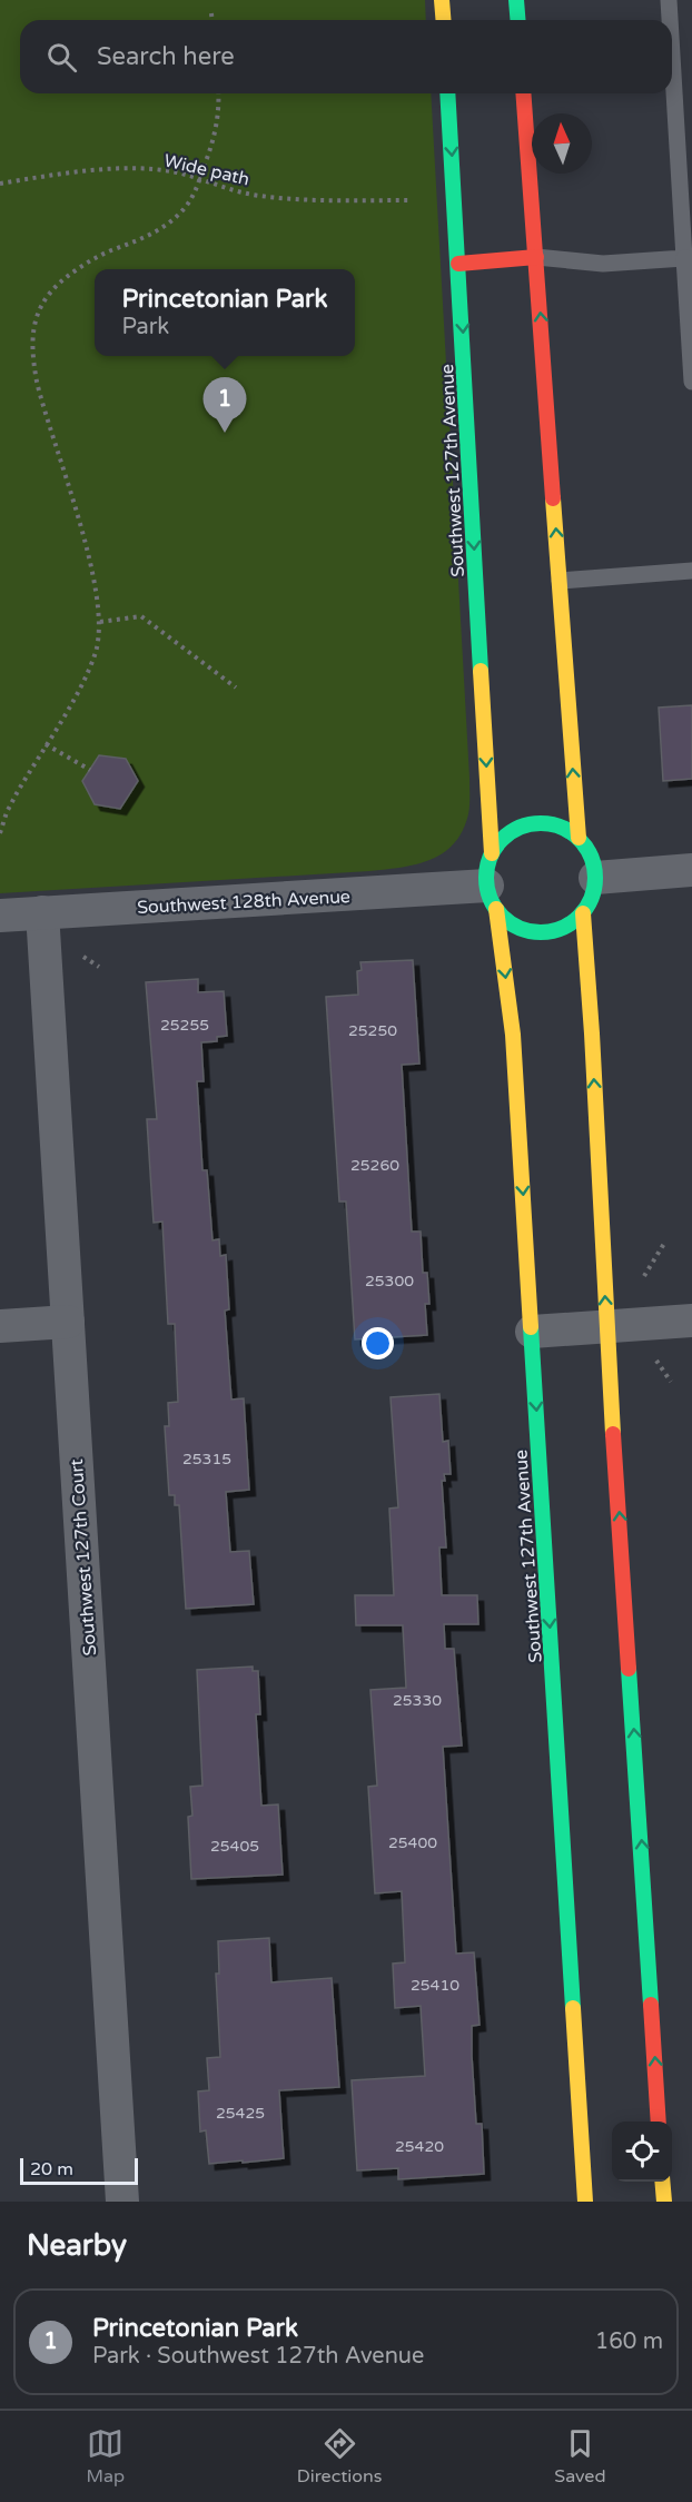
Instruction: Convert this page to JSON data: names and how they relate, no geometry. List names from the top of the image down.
{
  "streets": {
    "street": ["Southwest 127th Avenue", "Southwest 128th Avenue", "Southwest 127th Court"],
    "path": ["Wide path"]
  },
  "crossings": [
    ["Southwest 127th Avenue", "Southwest 128th Avenue"],
    ["Southwest 128th Avenue", "Southwest 127th Court"]
  ],
  "house_numbers": [
    "25255",
    "25250",
    "25260",
    "25300",
    "25315",
    "25330",
    "25400",
    "25405",
    "25410",
    "25425",
    "25420"
  ],
  "scale_bar": "20 m",
  "north": "top",
  "page": {
    "search": "Search here",
    "popup": ["Princetonian Park", "Park"],
    "pins": "1",
    "scale": "20 m",
    "heading": "Nearby",
    "list": [
      {
        "mark": "1",
        "name": "Princetonian Park",
        "note": "Park · Southwest 127th Avenue",
        "value": "160 m"
      }
    ],
    "nav": ["Map", "Directions", "Saved"]
  }
}
